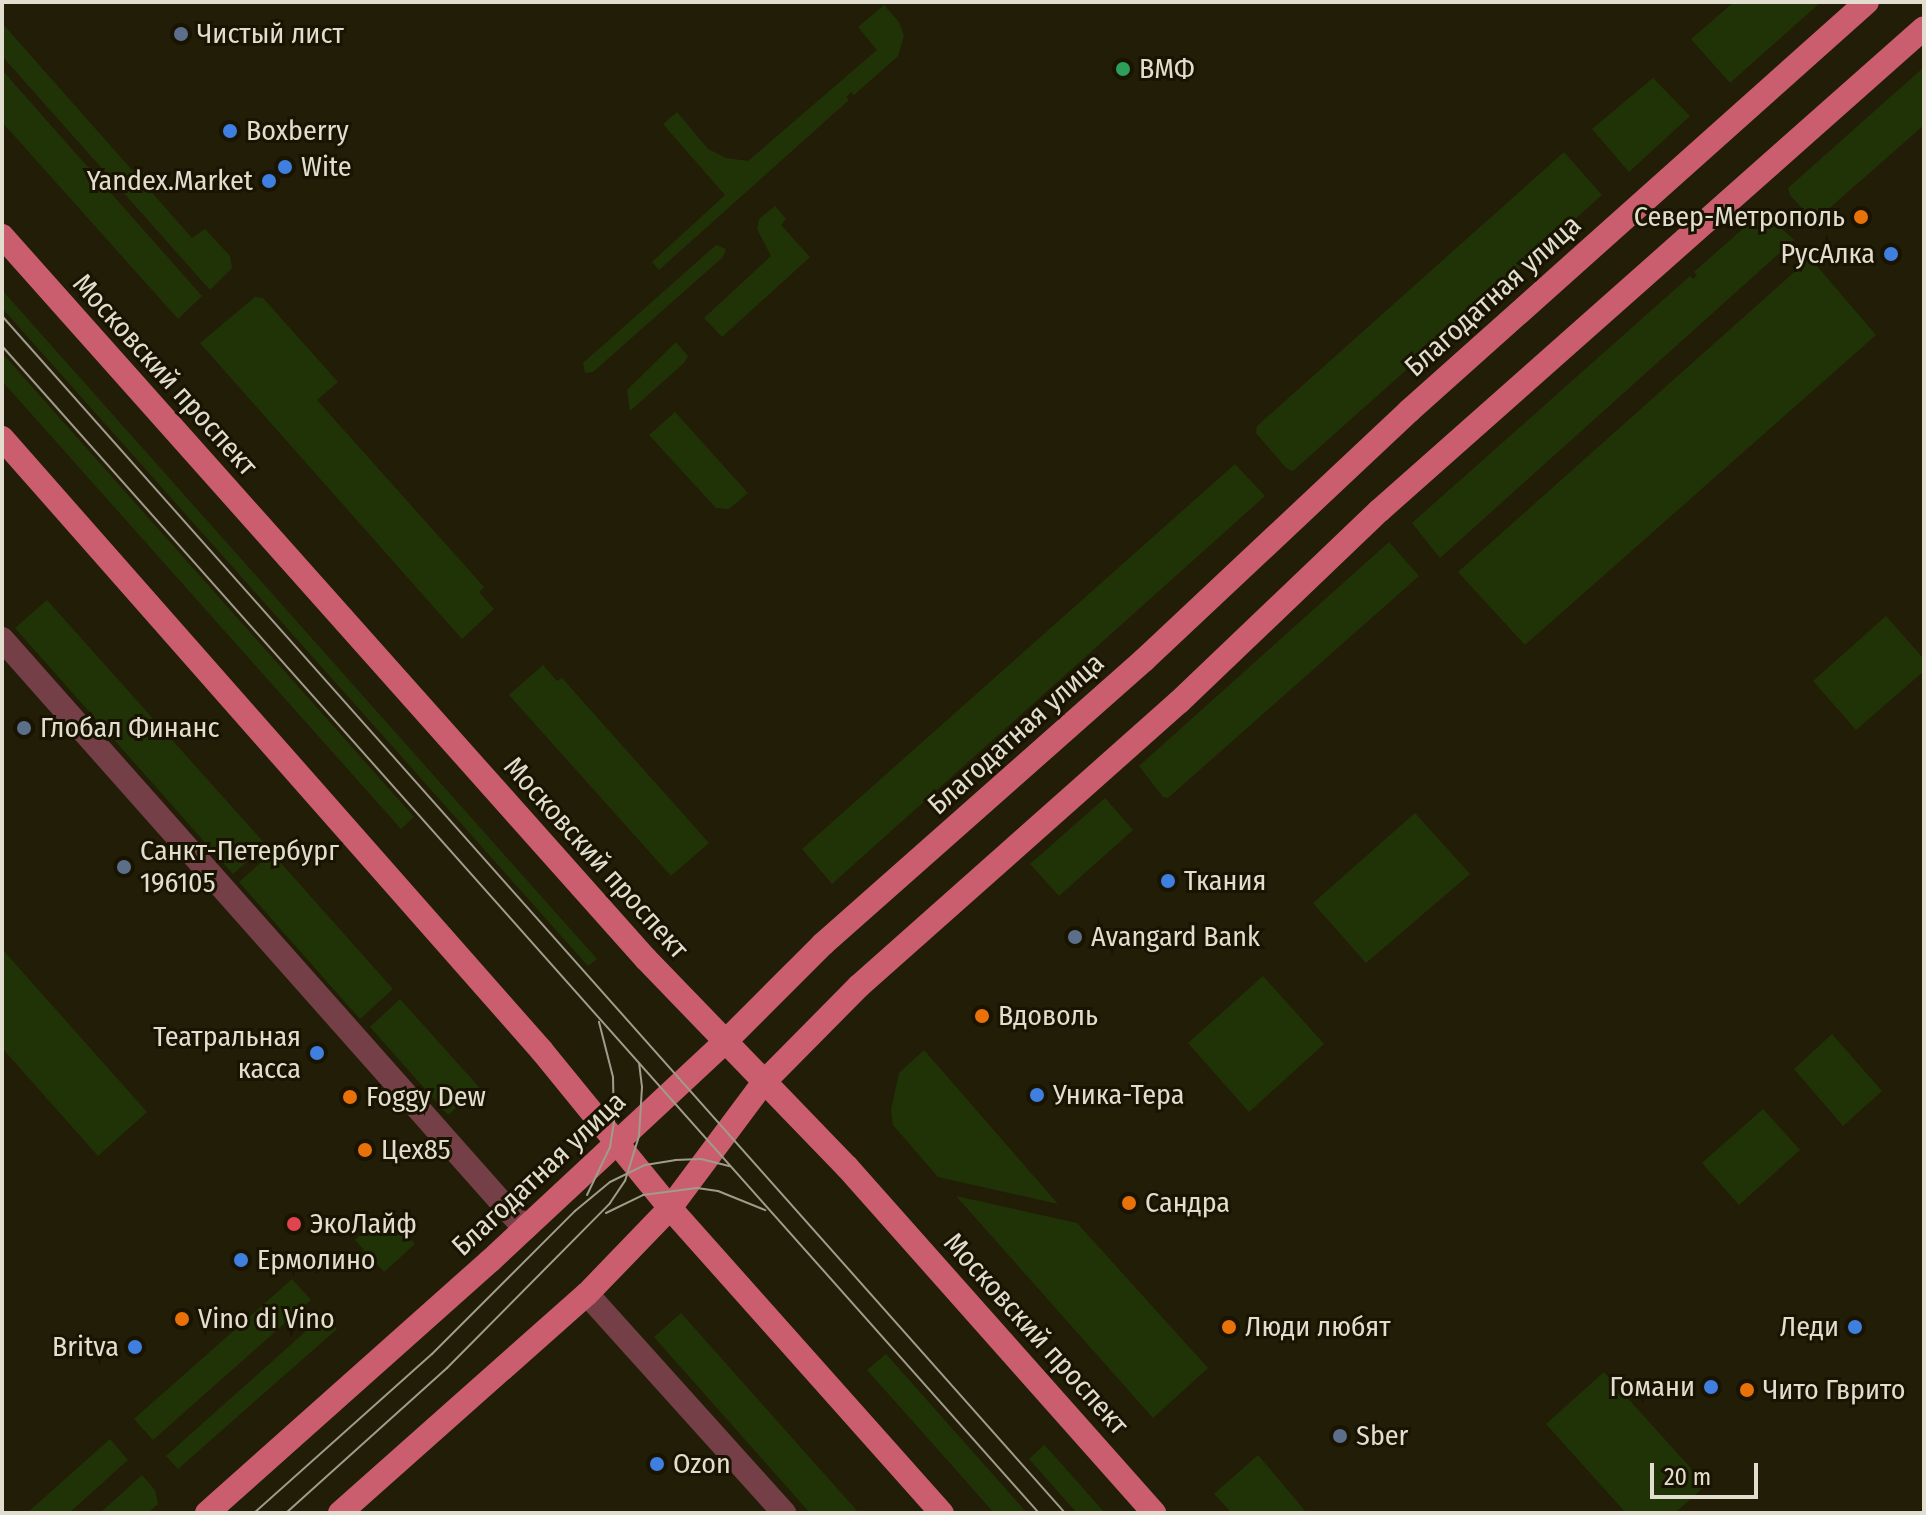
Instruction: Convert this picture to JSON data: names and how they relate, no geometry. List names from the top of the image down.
{
  "streets": {
    "main road": ["Благодатная улица", "Московский проспект"]
  },
  "crossings": [
    ["Благодатная улица", "Московский проспект"]
  ],
  "places": [
    "Чистый лист",
    "ВМФ",
    "Boxberry",
    "Wite",
    "Yandex.Market",
    "Север-Метрополь",
    "РусАлка",
    "Глобал Финанс",
    "Санкт-Петербург 196105",
    "Ткания",
    "Avangard Bank",
    "Вдоволь",
    "Театральная касса",
    "Уника-Тера",
    "Foggy Dew",
    "Цех85",
    "Сандра",
    "ЭкоЛайф",
    "Ермолино",
    "Vino di Vino",
    "Люди любят",
    "Леди",
    "Britva",
    "Гомани",
    "Чито Гврито",
    "Sber",
    "Ozon"
  ],
  "scale_bar": "20 m"
}
